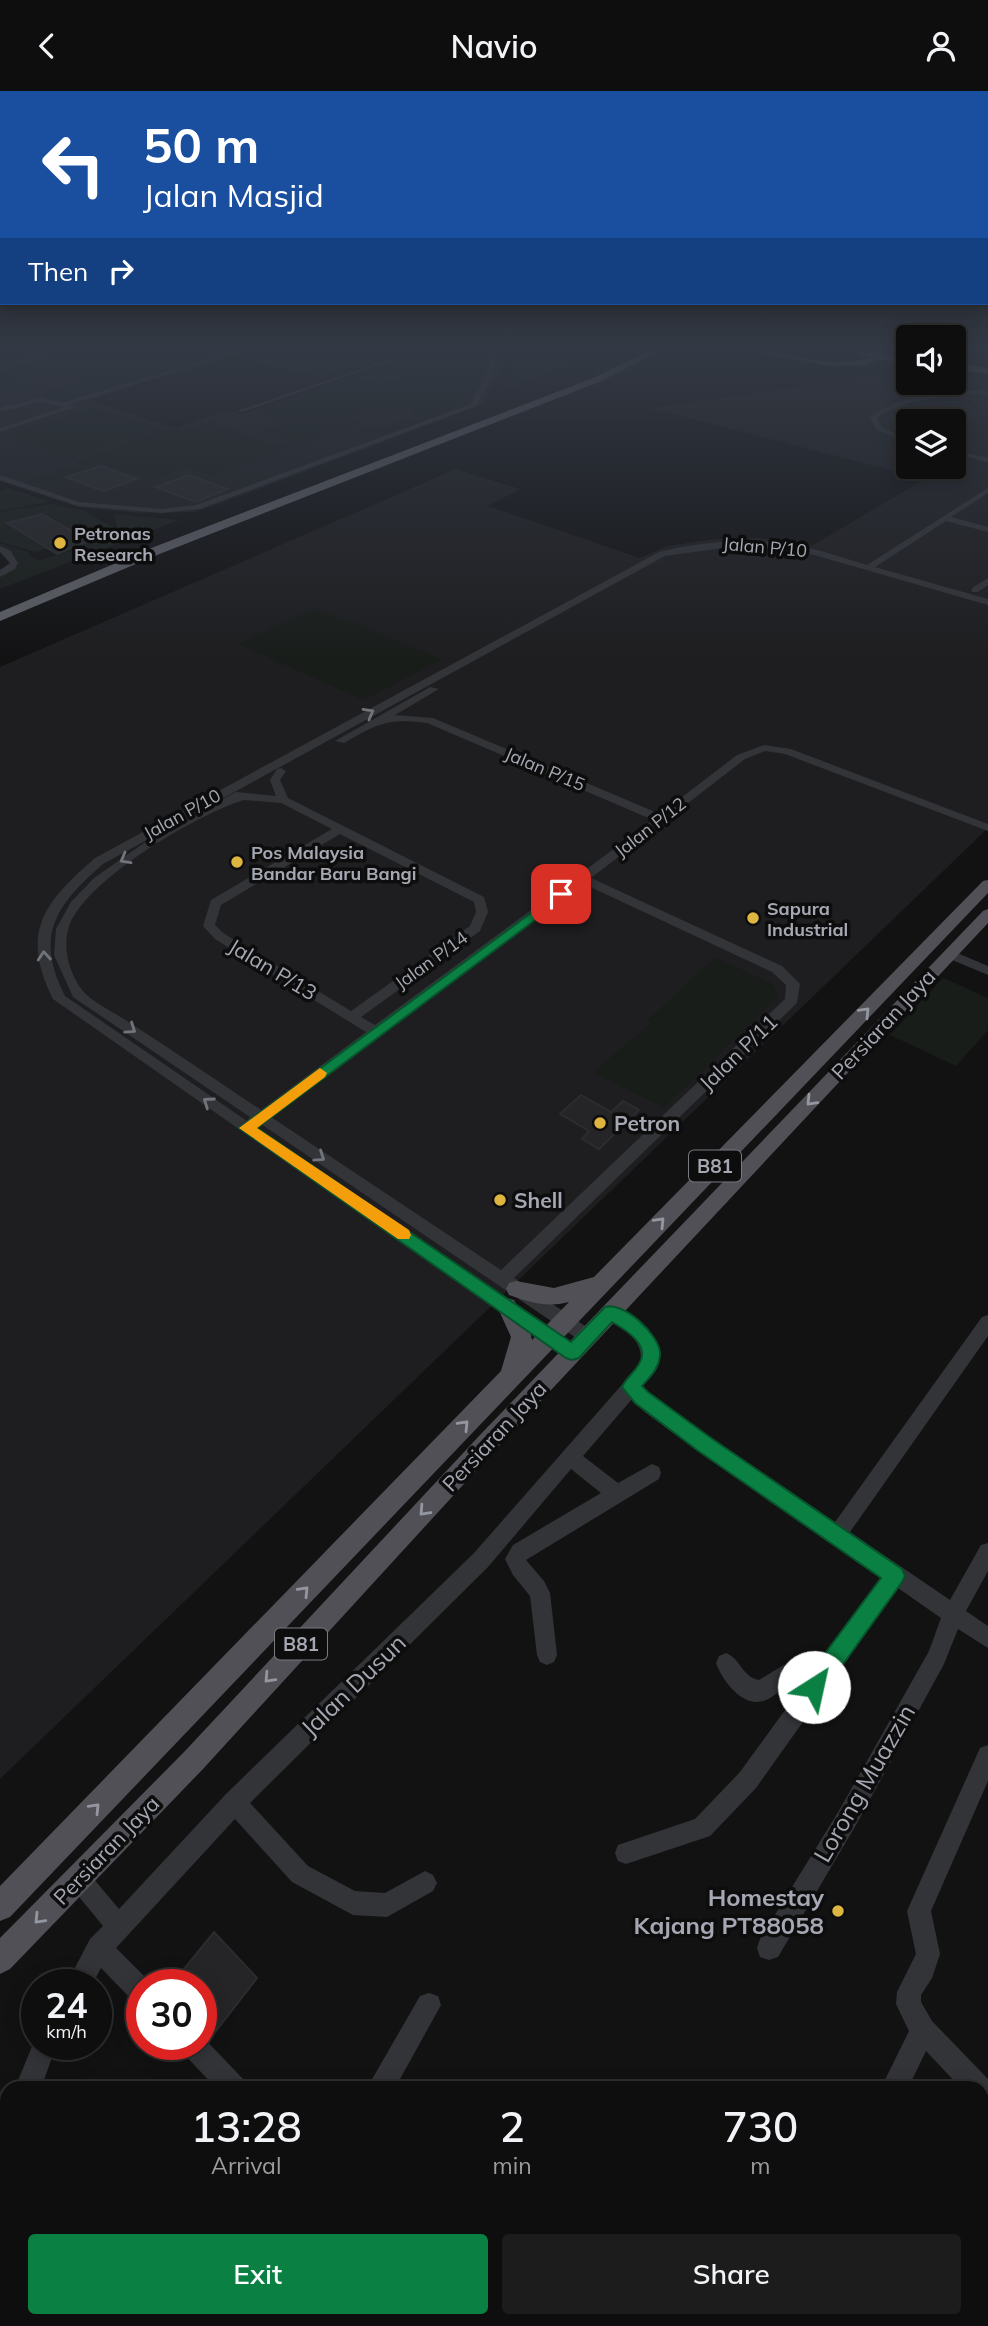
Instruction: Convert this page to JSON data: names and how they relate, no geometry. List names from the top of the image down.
{
  "streets": {
    "main road": ["Persiaran Jaya", "B81"],
    "street": [
      "Jalan P/10",
      "Jalan P/15",
      "Jalan P/12",
      "Jalan P/14",
      "Jalan P/13",
      "Jalan P/11",
      "Jalan Dusun",
      "Lorong Muazzin"
    ]
  },
  "crossings": [
    ["Jalan P/10", "Jalan P/15"],
    ["Jalan P/10", "Jalan P/12"],
    ["Jalan P/10", "Jalan P/14"],
    ["Jalan P/10", "Persiaran Jaya"],
    ["Jalan P/10", "Jalan P/11"],
    ["Jalan P/15", "Jalan P/12"],
    ["Jalan P/12", "Jalan P/13"],
    ["Jalan P/12", "Jalan P/11"],
    ["Jalan P/14", "Jalan P/13"],
    ["Persiaran Jaya", "Jalan Dusun"]
  ],
  "places": [
    "Petronas Research",
    "Pos Malaysia Bandar Baru Bangi",
    "Sapura Industrial",
    "Petron",
    "Shell",
    "Homestay Kajang PT88058"
  ],
  "page": {
    "header": "Navio",
    "turn": ["50 m", "Jalan Masjid"],
    "then": "Then",
    "speed": "24 km/h",
    "limit": "30",
    "eta": [
      "13:28",
      "Arrival",
      "2",
      "min",
      "730",
      "m"
    ],
    "buttons": ["Exit", "Share"]
  }
}
